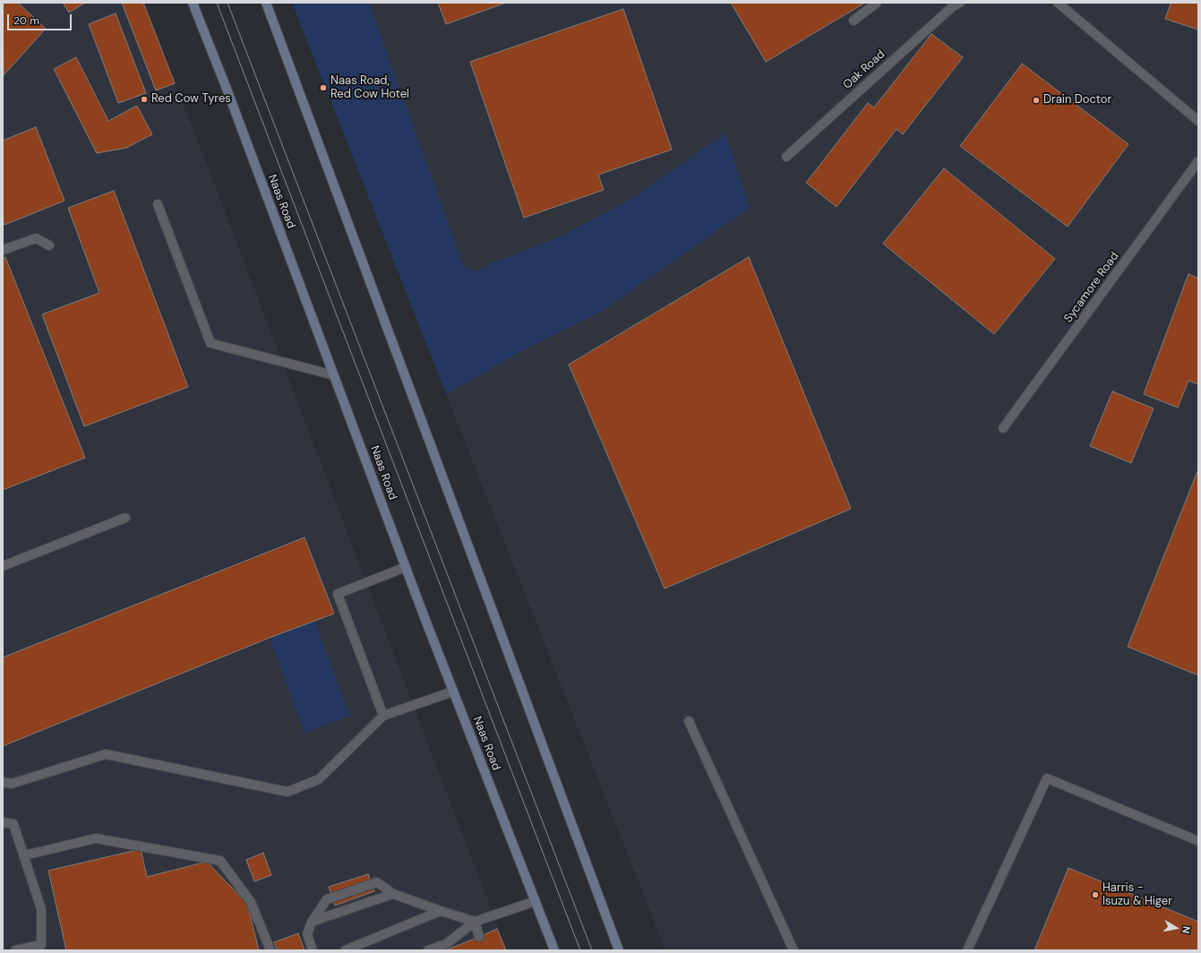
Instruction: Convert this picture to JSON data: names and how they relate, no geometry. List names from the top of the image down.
{
  "streets": {
    "main road": ["Naas Road"],
    "street": ["Oak Road", "Sycamore Road"]
  },
  "places": [
    "Naas Road, Red Cow Hotel",
    "Red Cow Tyres",
    "Drain Doctor",
    "Harris - Isuzu & Higer"
  ],
  "scale_bar": "20 m",
  "north": "right"
}
